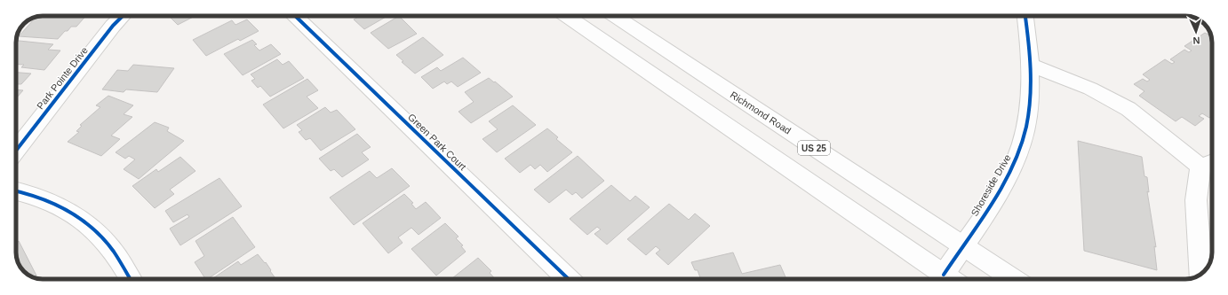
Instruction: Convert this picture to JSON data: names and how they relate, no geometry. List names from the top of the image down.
{
  "streets": {
    "main road": [
      "Park Pointe Drive",
      "Richmond Road",
      "Green Park Court",
      "US 25",
      "Shoreside Drive"
    ]
  },
  "crossings": [
    ["Richmond Road", "Shoreside Drive"]
  ],
  "north": "bottom"
}
